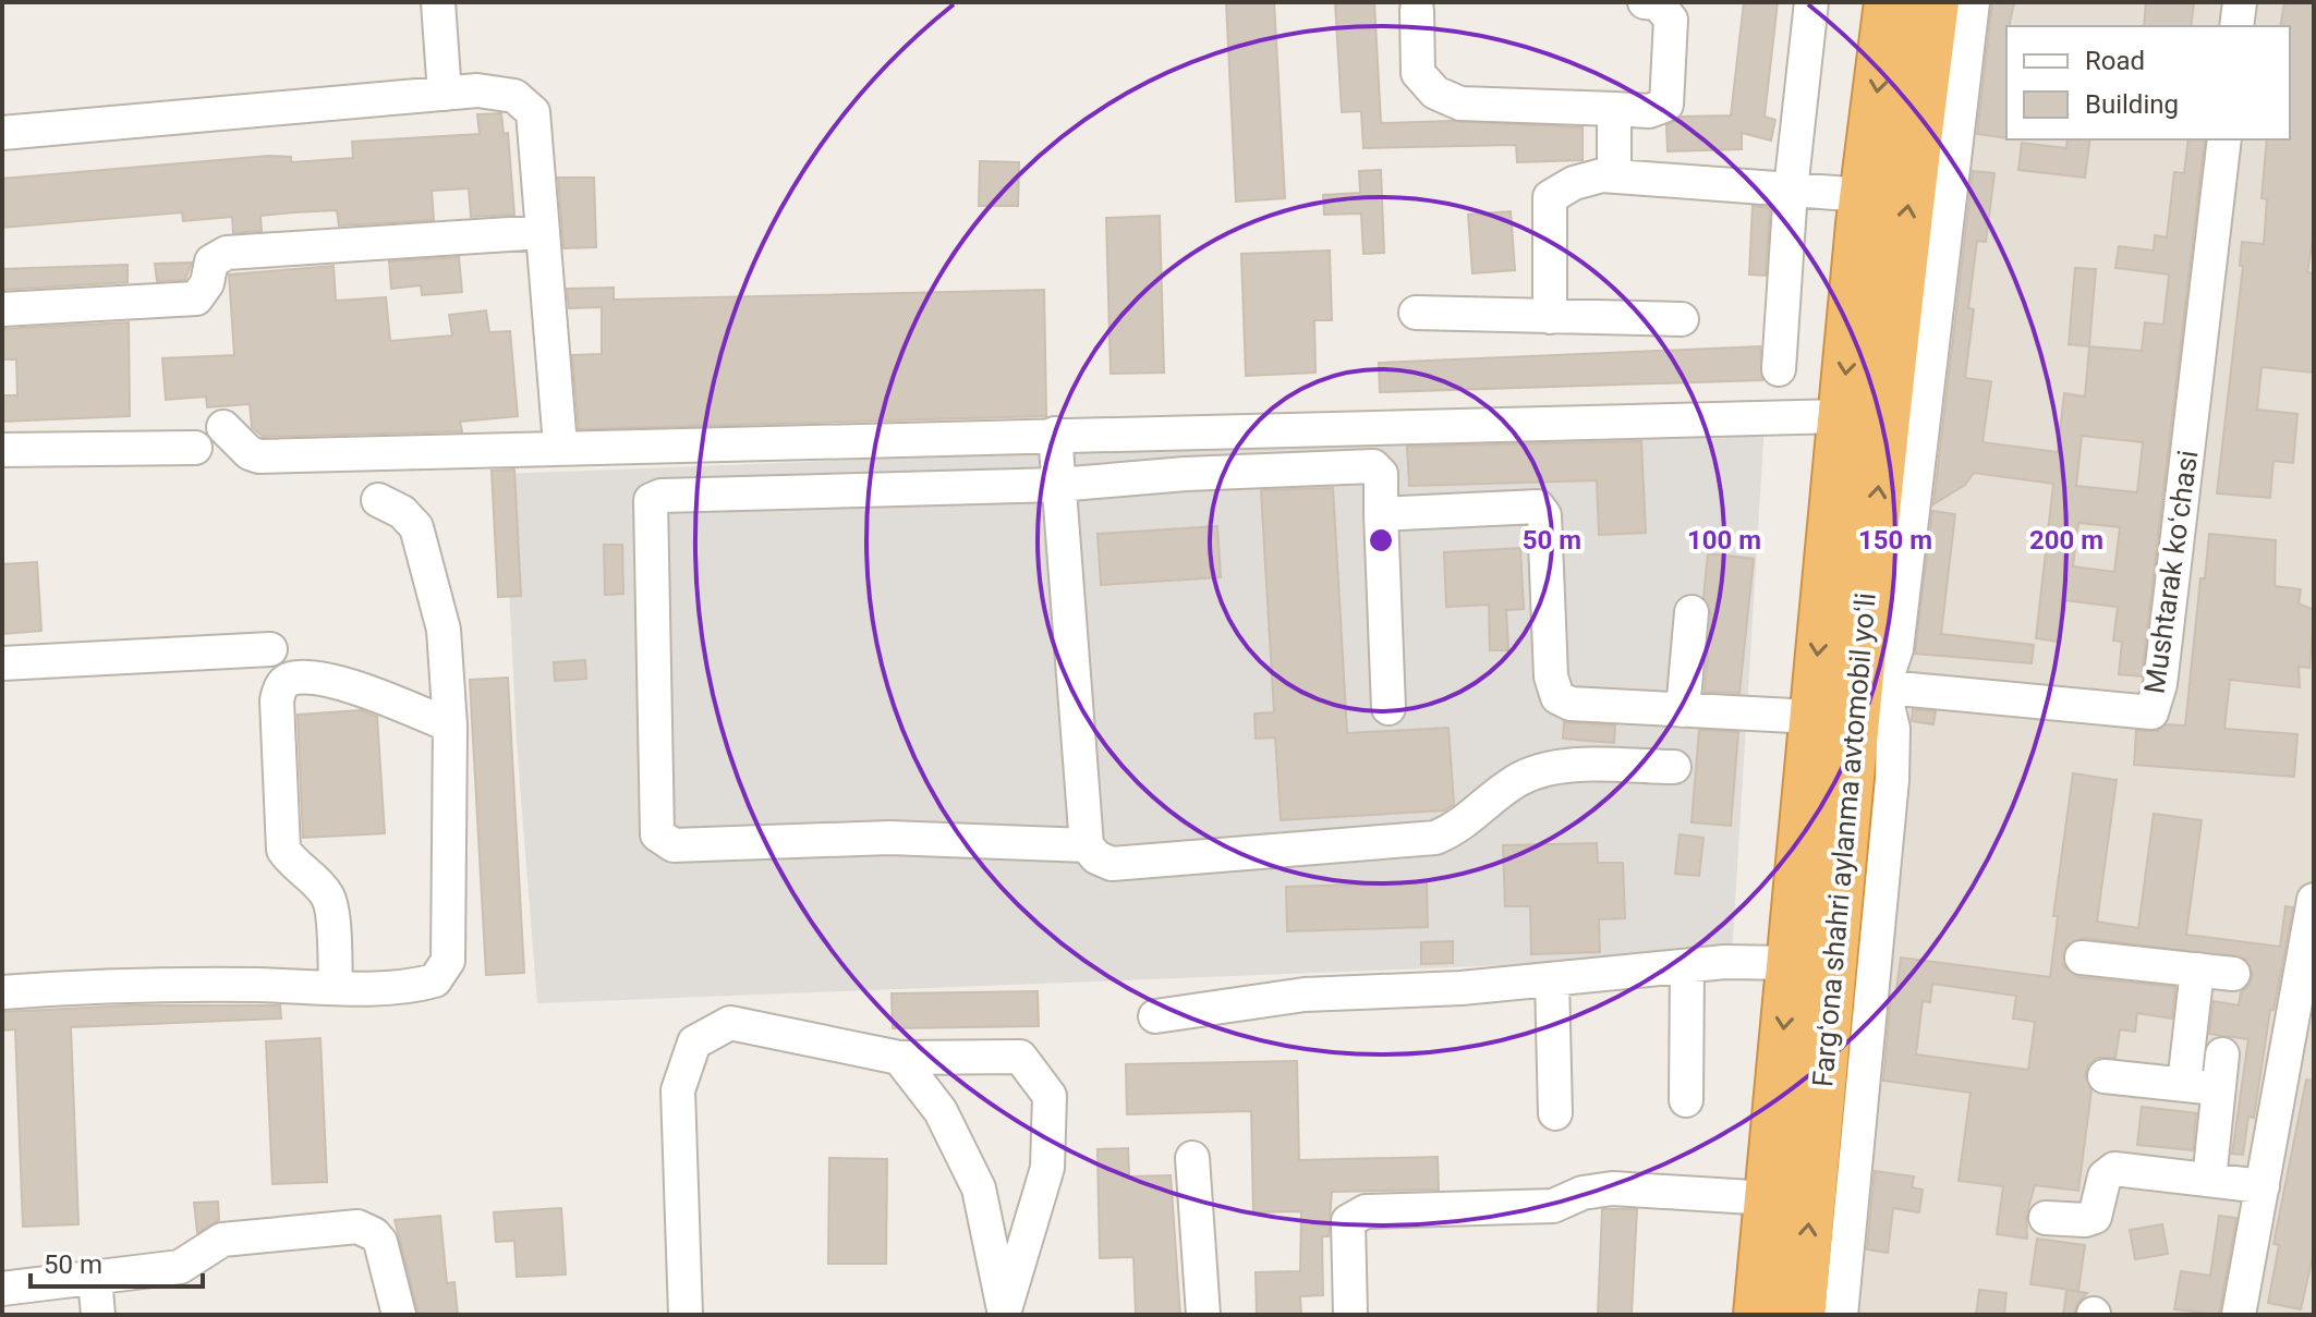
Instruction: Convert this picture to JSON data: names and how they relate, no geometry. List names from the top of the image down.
{
  "streets": {
    "highway": ["Fargʻona shahri aylanma avtomobil yoʻli"],
    "street": ["Mushtarak koʻchasi"]
  },
  "crossings": [
    ["Mushtarak koʻchasi", "Fargʻona shahri aylanma avtomobil yoʻli"]
  ],
  "legend": ["Road", "Building"],
  "scale_bar": "50 m",
  "rings": [
    "50 m",
    "100 m",
    "150 m",
    "200 m"
  ]
}
